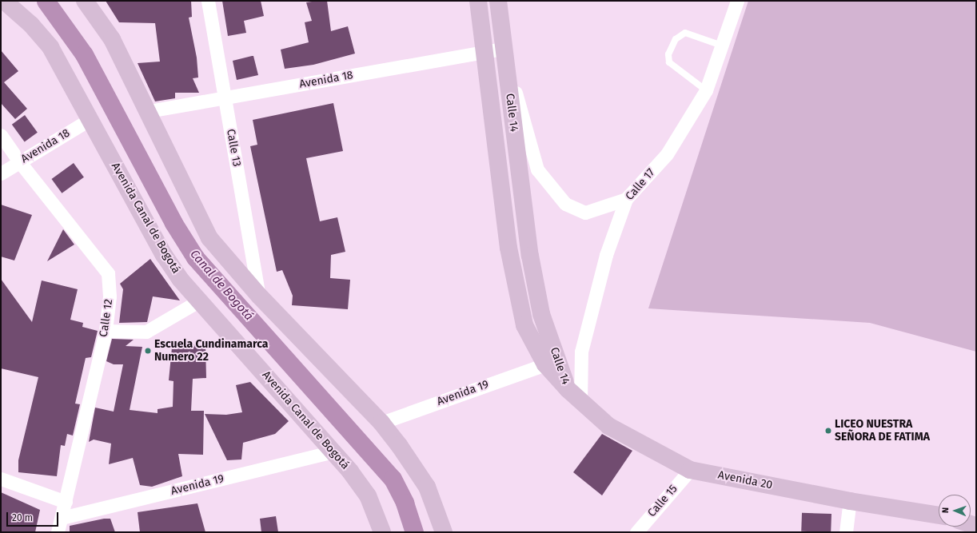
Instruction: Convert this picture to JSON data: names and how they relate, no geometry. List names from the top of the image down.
{
  "streets": {
    "main road": ["Calle 14", "Avenida Canal de Bogotá", "Avenida 20"],
    "street": [
      "Avenida 18",
      "Calle 13",
      "Calle 17",
      "Calle 12",
      "Avenida 19",
      "Calle 15"
    ]
  },
  "crossings": [
    ["Avenida 18", "Calle 14"],
    ["Avenida 18", "Calle 13"],
    ["Avenida 18", "Avenida Canal de Bogotá"],
    ["Avenida 18", "Calle 12"],
    ["Calle 14", "Avenida 19"],
    ["Calle 14", "Avenida 20"],
    ["Calle 17", "Avenida 20"],
    ["Avenida Canal de Bogotá", "Avenida 19"],
    ["Calle 12", "Avenida 19"],
    ["Avenida 20", "Calle 15"]
  ],
  "water": ["Canal de Bogotá"],
  "places": ["Escuela Cundinamarca Numero 22", "LICEO NUESTRA SEÑORA DE FATIMA"],
  "scale_bar": "20 m",
  "north": "left"
}
